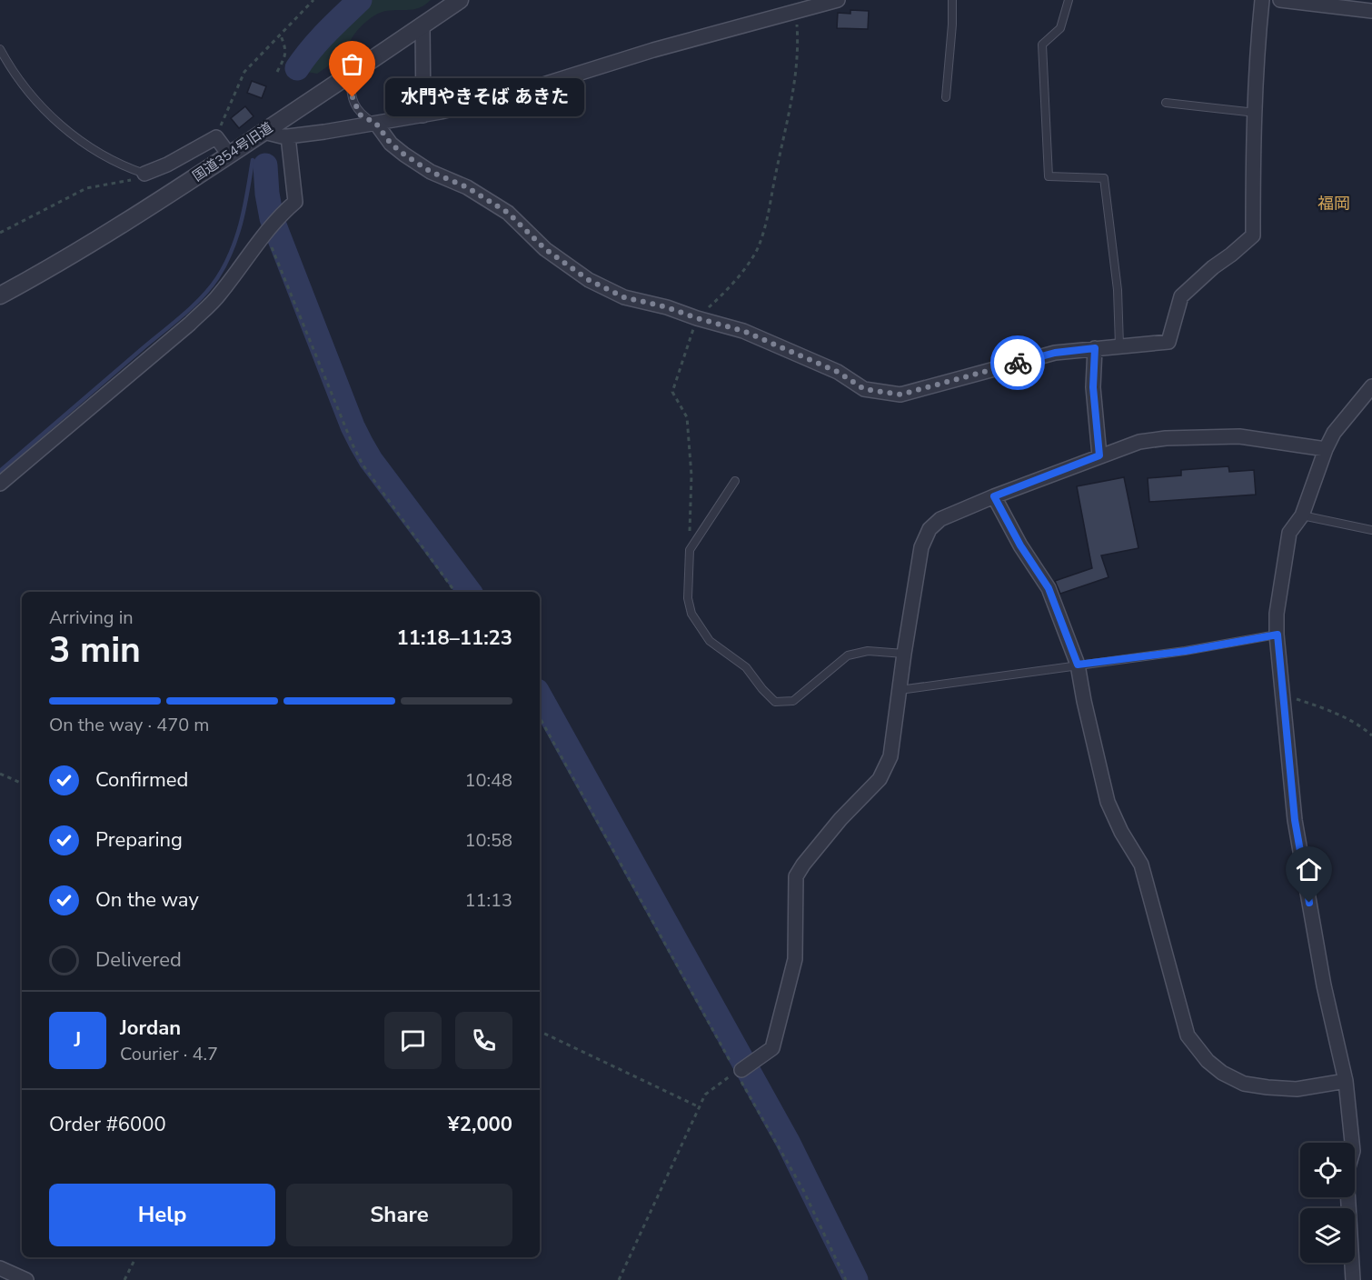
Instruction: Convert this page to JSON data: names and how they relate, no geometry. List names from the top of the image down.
{
  "streets": {
    "street": ["国道354号旧道"]
  },
  "districts": ["福岡"],
  "places": ["水門やきそば あきた"],
  "page": {
    "bubble": "水門やきそば あきた",
    "heading": ["3 min", "Arriving in", "11:18–11:23"],
    "panel": [
      "Jordan",
      "Courier · 4.7",
      "Order #6000",
      "¥2,000"
    ],
    "bar": "On the way · 470 m",
    "list": [
      ["Confirmed", "10:48"],
      ["Preparing", "10:58"],
      ["On the way", "11:13"],
      "Delivered"
    ],
    "round": "J",
    "buttons": ["Help", "Share"]
  }
}
